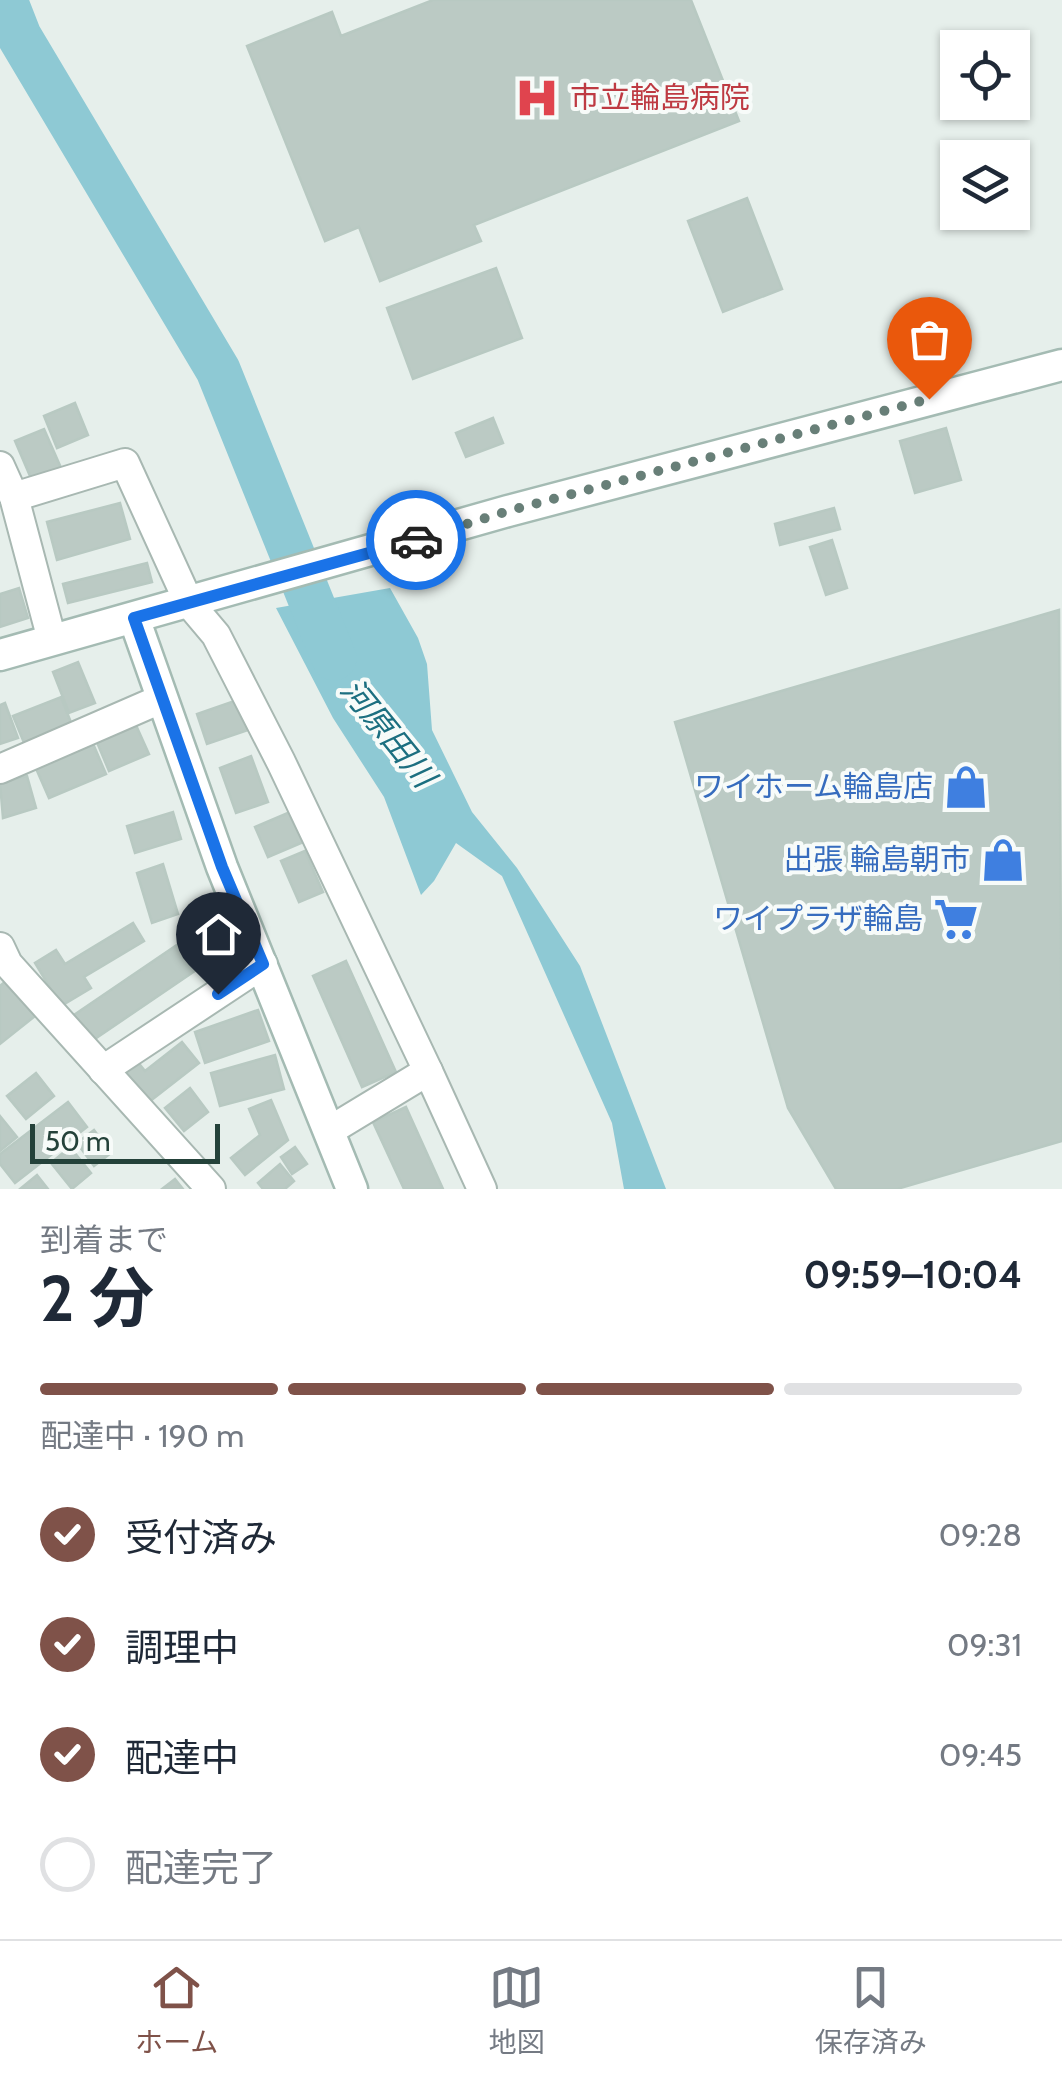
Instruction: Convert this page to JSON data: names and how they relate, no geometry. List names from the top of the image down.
{
  "water": ["河原田川"],
  "places": {
    "hospital": ["市立輪島病院"],
    "shop": ["ワイホーム輪島店", "出張 輪島朝市"],
    "supermarket": ["ワイプラザ輪島"]
  },
  "scale_bar": "50 m",
  "page": {
    "scale": "50 m",
    "heading": ["2 分", "到着まで", "09:59–10:04"],
    "bar": "配達中 · 190 m",
    "list": [
      ["受付済み", "09:28"],
      ["調理中", "09:31"],
      ["配達中", "09:45"],
      "配達完了"
    ],
    "tabs": ["ホーム", "地図", "保存済み"]
  }
}
